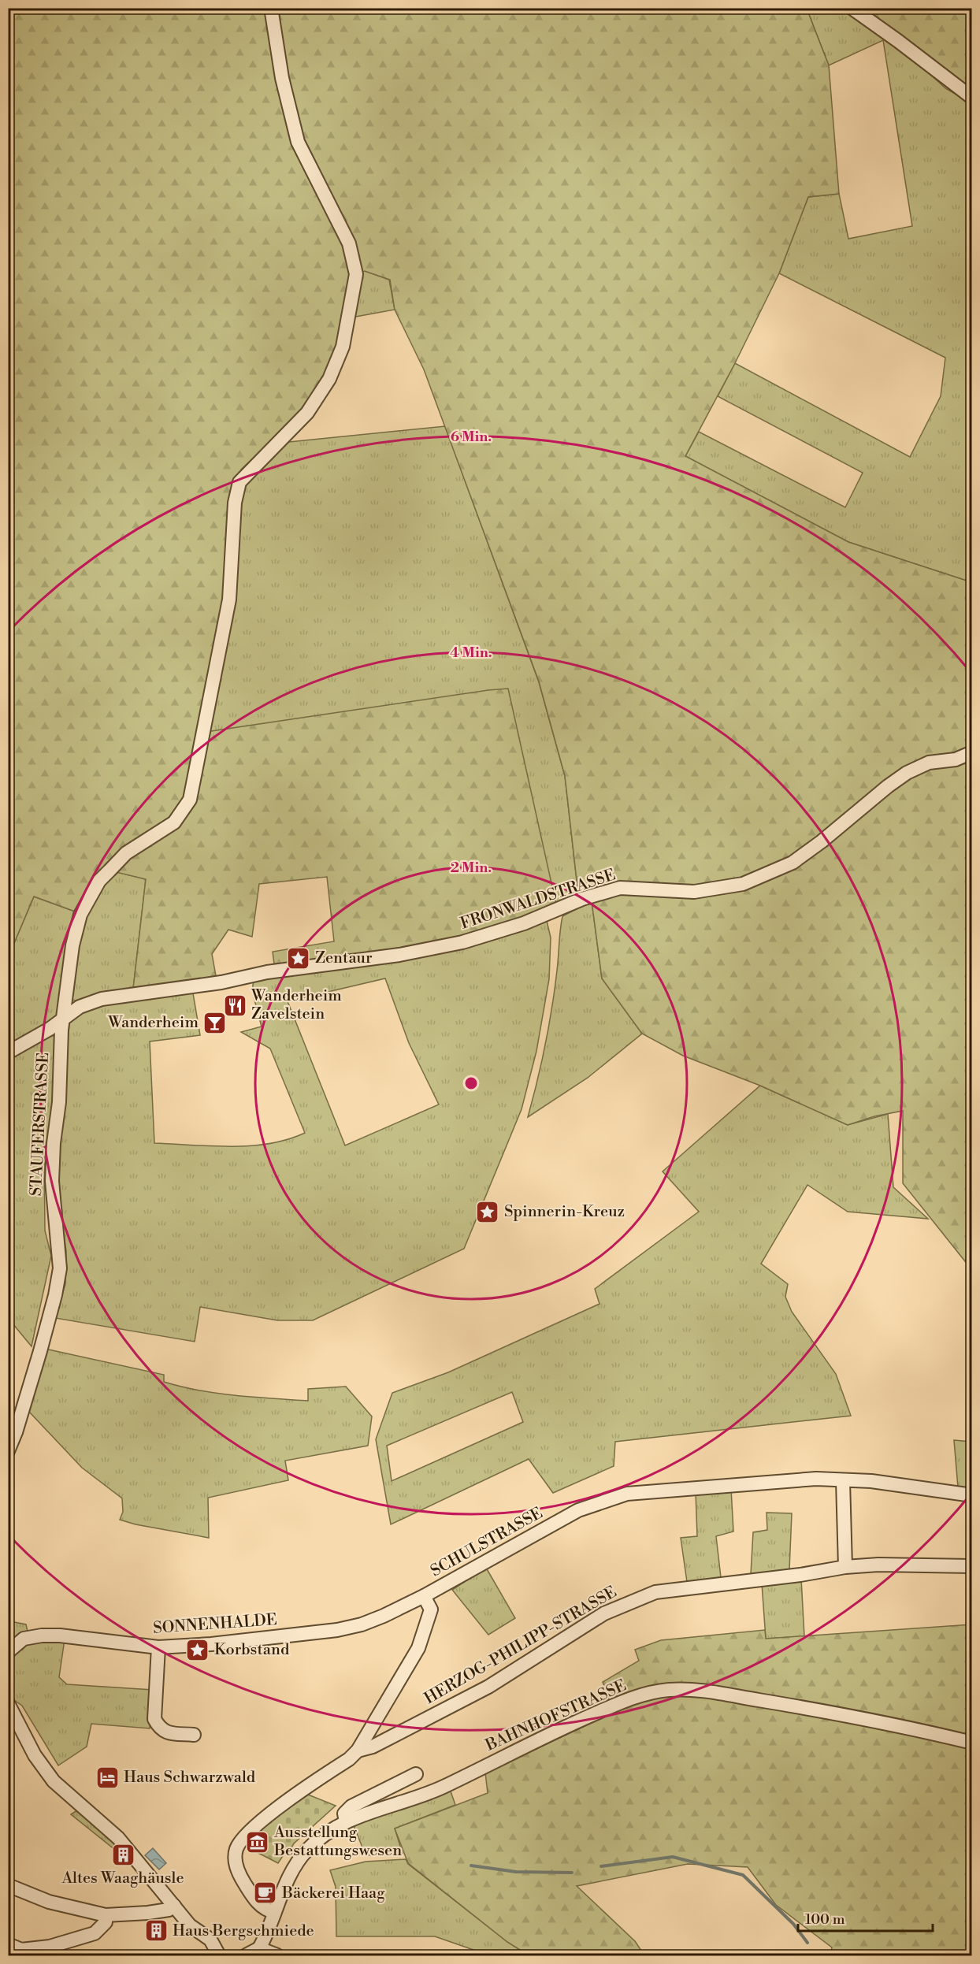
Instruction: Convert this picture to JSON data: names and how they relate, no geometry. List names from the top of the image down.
{
  "streets": {
    "street": [
      "FRONWALDSTRASSE",
      "STAUFERSTRASSE",
      "SCHULSTRASSE",
      "SONNENHALDE",
      "HERZOG-PHILIPP-STRASSE",
      "BAHNHOFSTRASSE"
    ]
  },
  "crossings": [
    ["FRONWALDSTRASSE", "STAUFERSTRASSE"],
    ["SCHULSTRASSE", "SONNENHALDE"],
    ["SCHULSTRASSE", "HERZOG-PHILIPP-STRASSE"],
    ["SCHULSTRASSE", "BAHNHOFSTRASSE"]
  ],
  "places": {
    "place": ["Zentaur", "Spinnerin-Kreuz", "Korbstand"],
    "restaurant": ["Wanderheim Zavelstein"],
    "bar": ["Wanderheim"],
    "hotel": ["Haus Schwarzwald"],
    "museum": ["Ausstellung Bestattungswesen"],
    "building": ["Altes Waaghäusle", "Haus Bergschmiede"],
    "cafe": ["Bäckerei Haag"]
  },
  "scale_bar": "100 m",
  "rings": ["6 Min.", "4 Min.", "2 Min."]
}
